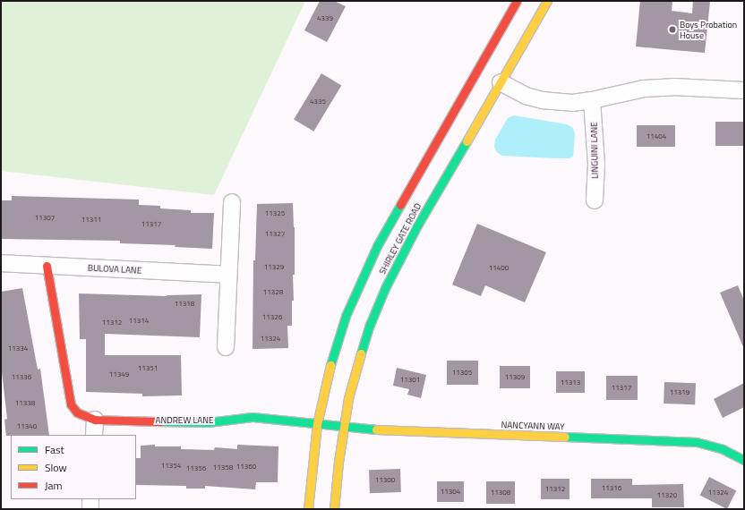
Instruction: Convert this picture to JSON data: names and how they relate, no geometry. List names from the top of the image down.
{
  "streets": {
    "main road": ["SHIRLEY GATE ROAD", "ANDREW LANE", "NANCYANN WAY"],
    "street": ["LINGUINI LANE", "BULOVA LANE"]
  },
  "crossings": [
    ["SHIRLEY GATE ROAD", "ANDREW LANE"],
    ["SHIRLEY GATE ROAD", "NANCYANN WAY"],
    ["BULOVA LANE", "ANDREW LANE"],
    ["ANDREW LANE", "NANCYANN WAY"]
  ],
  "places": ["Boys Probation House"],
  "house_numbers": [
    "4339",
    "4335",
    "11404",
    "11325",
    "11307",
    "11311",
    "11317",
    "11327",
    "11329",
    "11400",
    "11328",
    "11318",
    "11326",
    "11314",
    "11312",
    "11324",
    "11334",
    "11351",
    "11305",
    "11349",
    "11336",
    "11309",
    "11301",
    "11313",
    "11317",
    "11319",
    "11338",
    "11340",
    "11354",
    "11360",
    "11358",
    "11356",
    "11300",
    "11316",
    "11312",
    "11304",
    "11308",
    "11324",
    "11320"
  ],
  "legend": ["Fast", "Slow", "Jam"]
}
